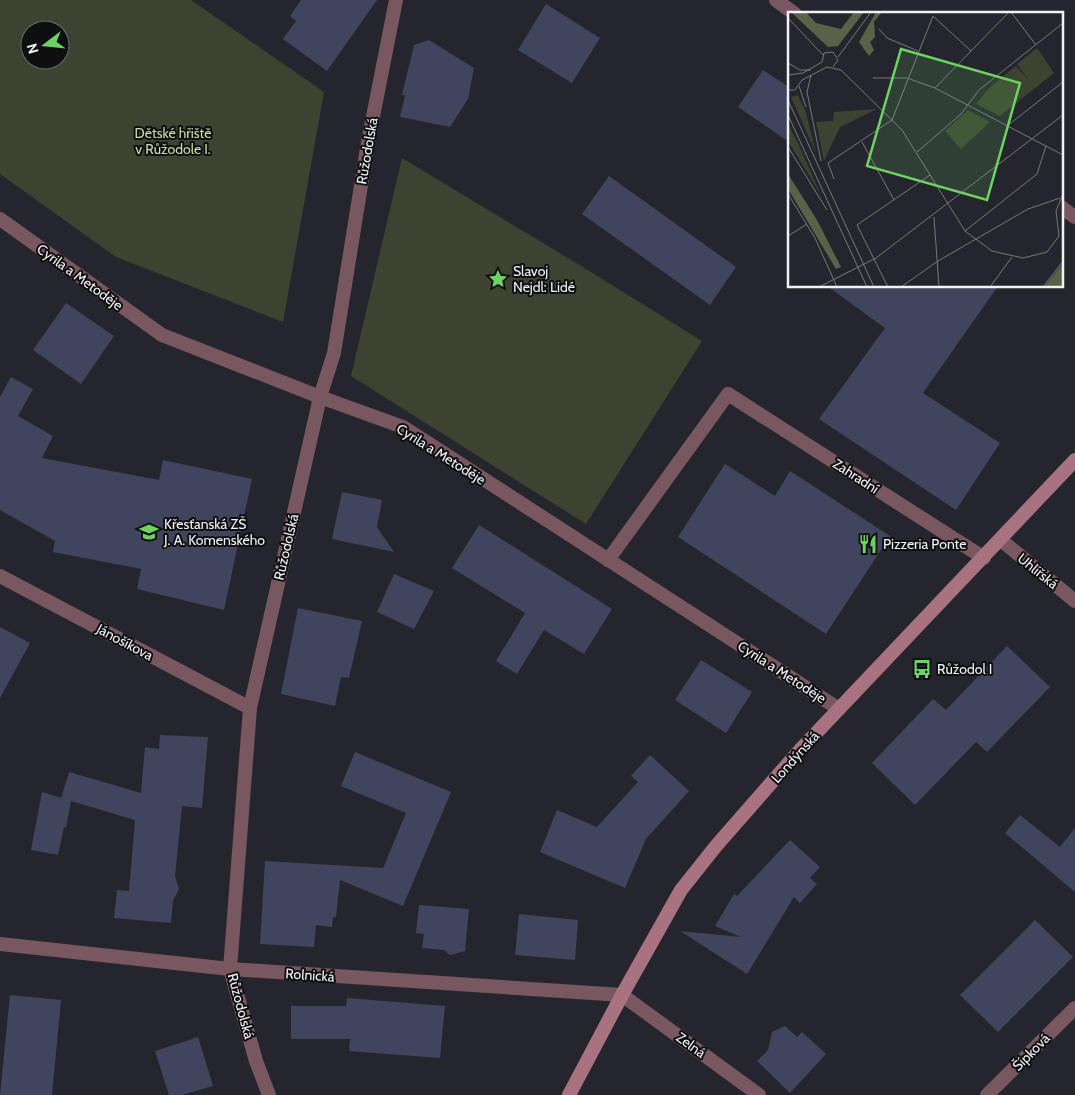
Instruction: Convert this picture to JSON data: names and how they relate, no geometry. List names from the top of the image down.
{
  "streets": {
    "main road": ["Londýnská"],
    "street": [
      "Růžodolská",
      "Cyrila a Metoděje",
      "Zahradní",
      "Uhlířská",
      "Jánošíkova",
      "Rolnická",
      "Zelná",
      "Šípková"
    ]
  },
  "crossings": [
    ["Růžodolská", "Cyrila a Metoděje"],
    ["Růžodolská", "Jánošíkova"],
    ["Růžodolská", "Rolnická"],
    ["Cyrila a Metoděje", "Zahradní"],
    ["Cyrila a Metoděje", "Londýnská"],
    ["Zahradní", "Londýnská"],
    ["Uhlířská", "Londýnská"],
    ["Londýnská", "Rolnická"],
    ["Londýnská", "Zelná"],
    ["Rolnická", "Zelná"]
  ],
  "parks": ["Dětské hřiště v Růžodole I."],
  "places": {
    "place": ["Slavoj Nejdl: Lidé"],
    "school or university": ["Křesťanská ZŠ J. A. Komenského"],
    "restaurant": ["Pizzeria Ponte"],
    "bus stop": ["Růžodol I"]
  },
  "north": "left"
}
